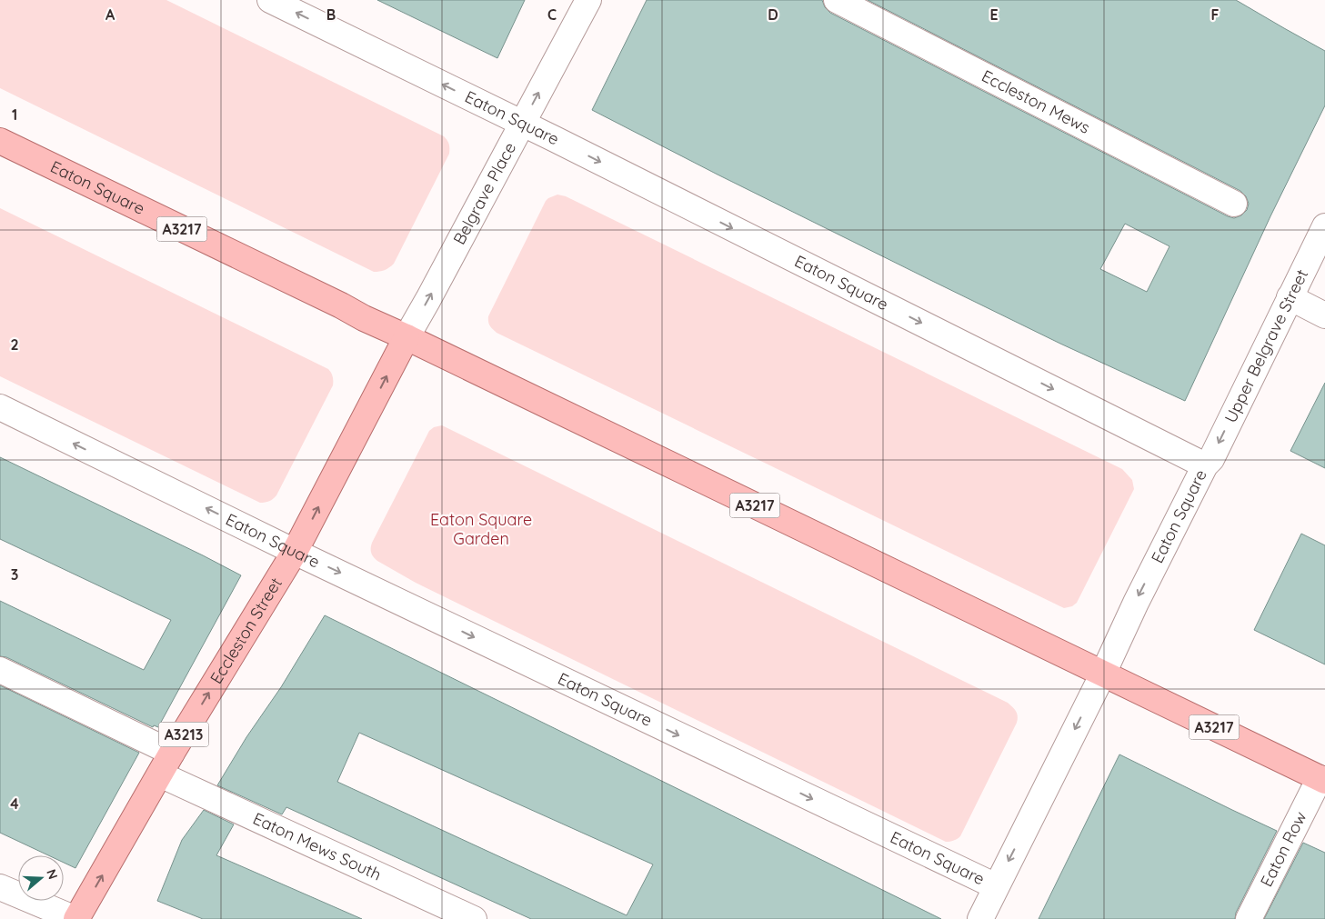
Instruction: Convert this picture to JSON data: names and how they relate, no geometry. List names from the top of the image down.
{
  "streets": {
    "main road": [
      "Eaton Square",
      "A3217",
      "Eccleston Street",
      "A3213"
    ],
    "street": [
      "Eccleston Mews",
      "Belgrave Place",
      "Upper Belgrave Street",
      "Eaton Mews South",
      "Eaton Row"
    ]
  },
  "crossings": [
    ["Eaton Square", "Belgrave Place"],
    ["Eaton Square", "A3217"],
    ["Eaton Square", "Upper Belgrave Street"],
    ["Eaton Square", "Eccleston Street"],
    ["Belgrave Place", "Eccleston Street"],
    ["A3217", "Eaton Row"],
    ["Eccleston Street", "Eaton Mews South"]
  ],
  "one_way": ["Belgrave Place", "Upper Belgrave Street", "Eccleston Street"],
  "parks": ["Eaton Square Garden"],
  "north": "right",
  "grid": {
    "columns": [
      "A",
      "B",
      "C",
      "D",
      "E",
      "F"
    ],
    "rows": [
      "1",
      "2",
      "3",
      "4"
    ]
  }
}
